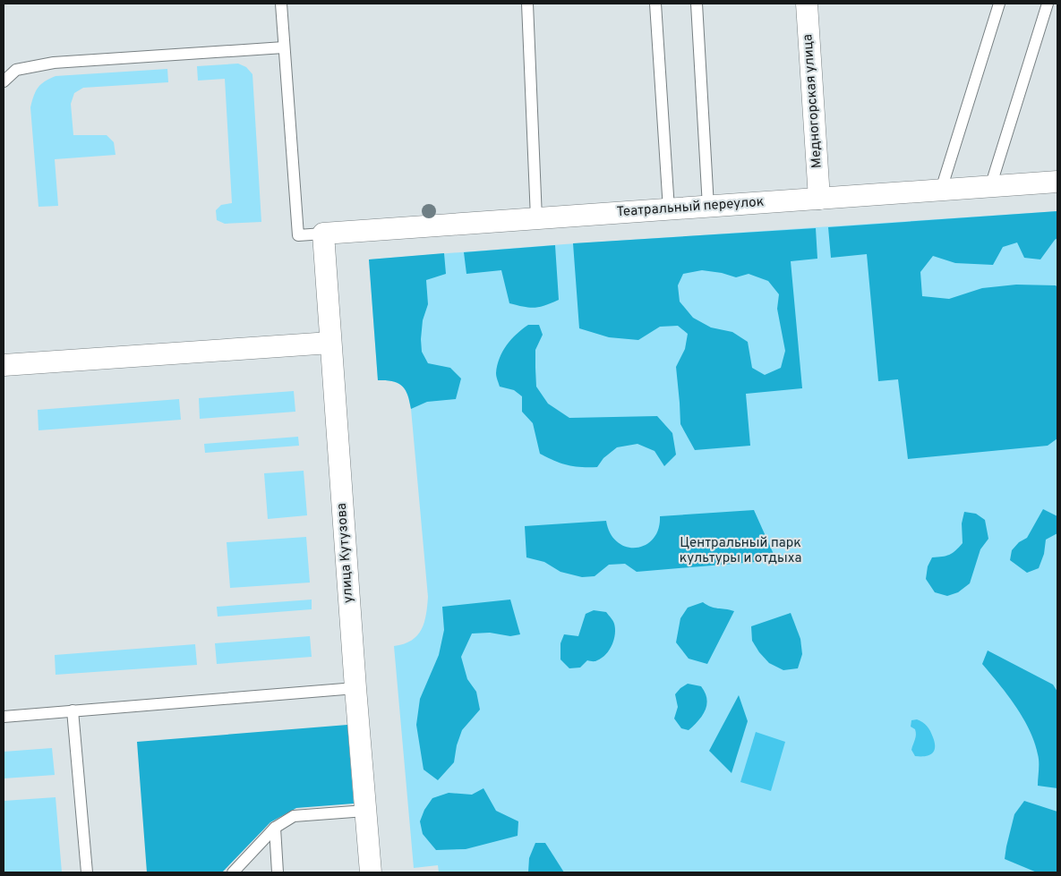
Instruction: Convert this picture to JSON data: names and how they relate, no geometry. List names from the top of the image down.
{
  "streets": {
    "street": ["Медногорская улица", "Театральный переулок", "улица Кутузова"]
  },
  "crossings": [
    ["Медногорская улица", "Театральный переулок"],
    ["Театральный переулок", "улица Кутузова"]
  ],
  "parks": ["Центральный парк культуры и отдыха"]
}
